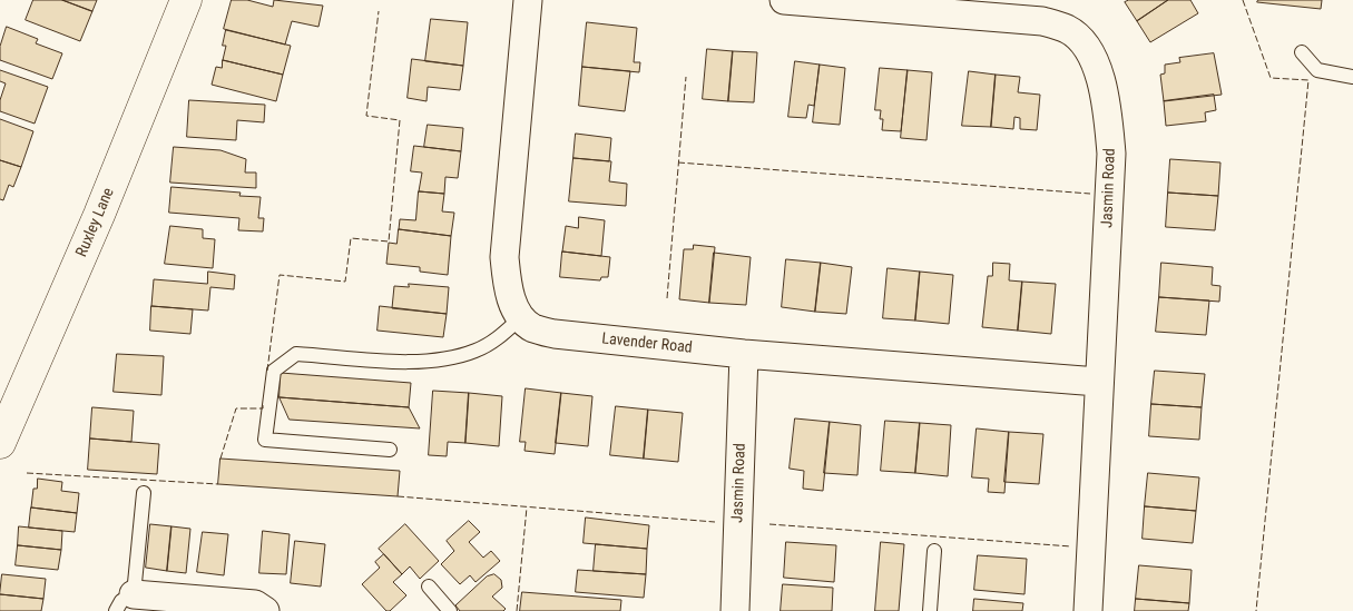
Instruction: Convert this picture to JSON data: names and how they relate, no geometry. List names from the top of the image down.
{
  "streets": {
    "main road": ["Ruxley Lane"],
    "street": ["Jasmin Road", "Lavender Road"]
  },
  "crossings": [
    ["Jasmin Road", "Lavender Road"]
  ]
}
